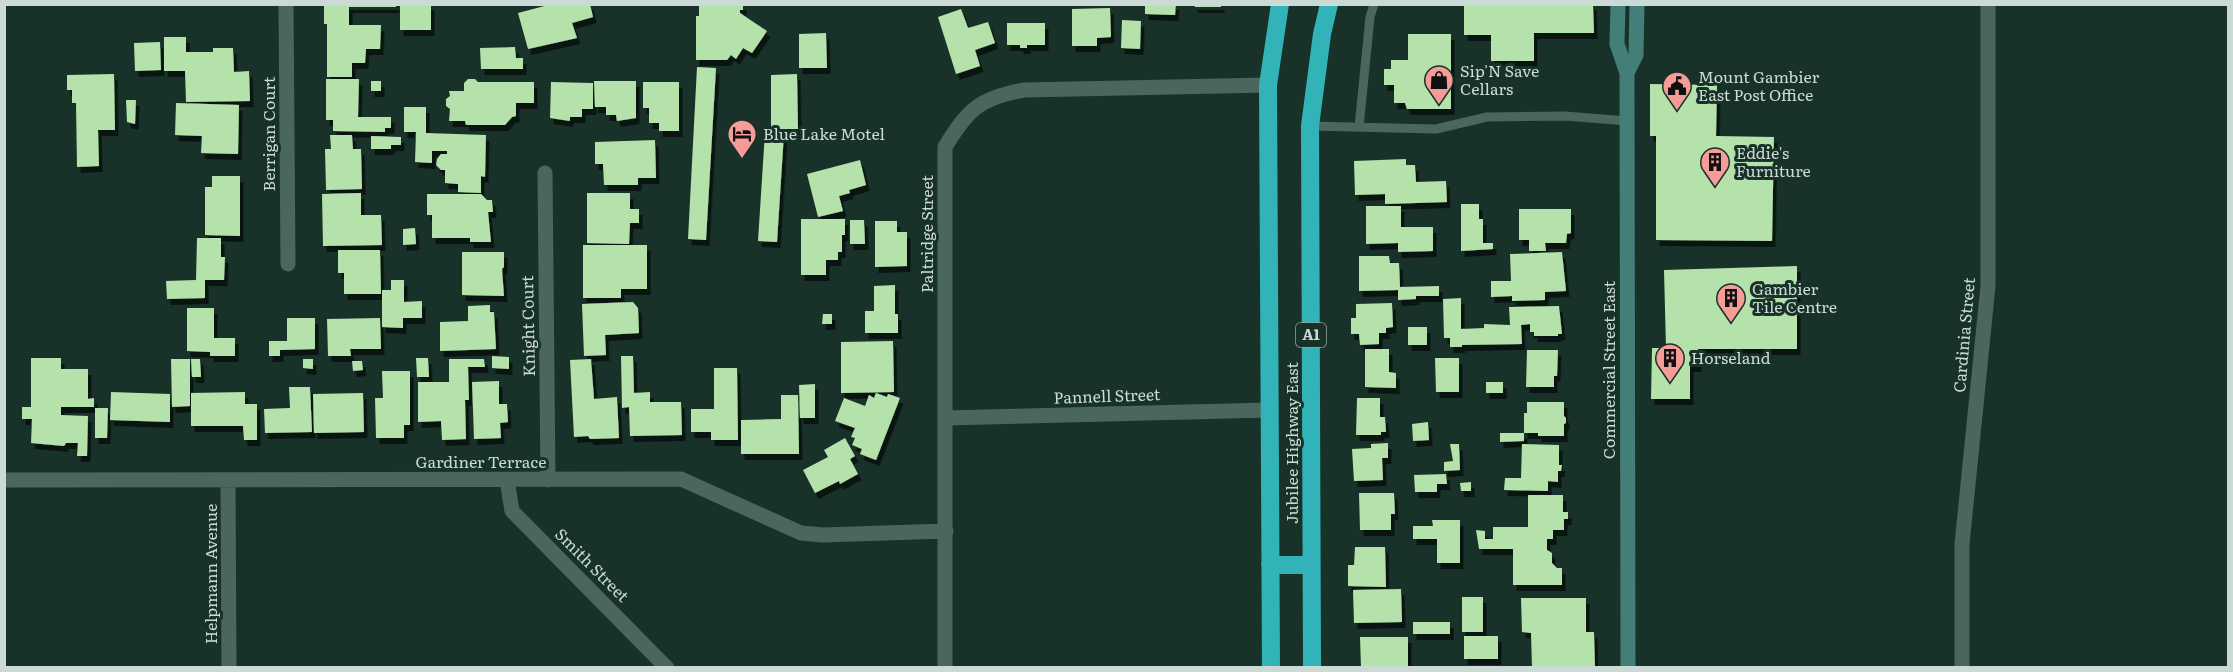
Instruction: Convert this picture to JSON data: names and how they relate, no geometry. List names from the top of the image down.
{
  "streets": {
    "highway": ["A1", "Jubilee Highway East"],
    "street": [
      "Berrigan Court",
      "Paltridge Street",
      "Knight Court",
      "Cardinia Street",
      "Commercial Street East",
      "Pannell Street",
      "Gardiner Terrace",
      "Smith Street",
      "Helpmann Avenue"
    ]
  },
  "crossings": [
    ["Paltridge Street", "Pannell Street"],
    ["Paltridge Street", "Jubilee Highway East"],
    ["Paltridge Street", "Gardiner Terrace"],
    ["Knight Court", "Gardiner Terrace"],
    ["Pannell Street", "Jubilee Highway East"],
    ["Gardiner Terrace", "Smith Street"],
    ["Gardiner Terrace", "Helpmann Avenue"]
  ],
  "places": {
    "shop": ["Sip'N Save Cellars"],
    "public building": ["Mount Gambier East Post Office"],
    "hotel": ["Blue Lake Motel"],
    "building": ["Eddie's Furniture", "Gambier Tile Centre", "Horseland"]
  }
}
